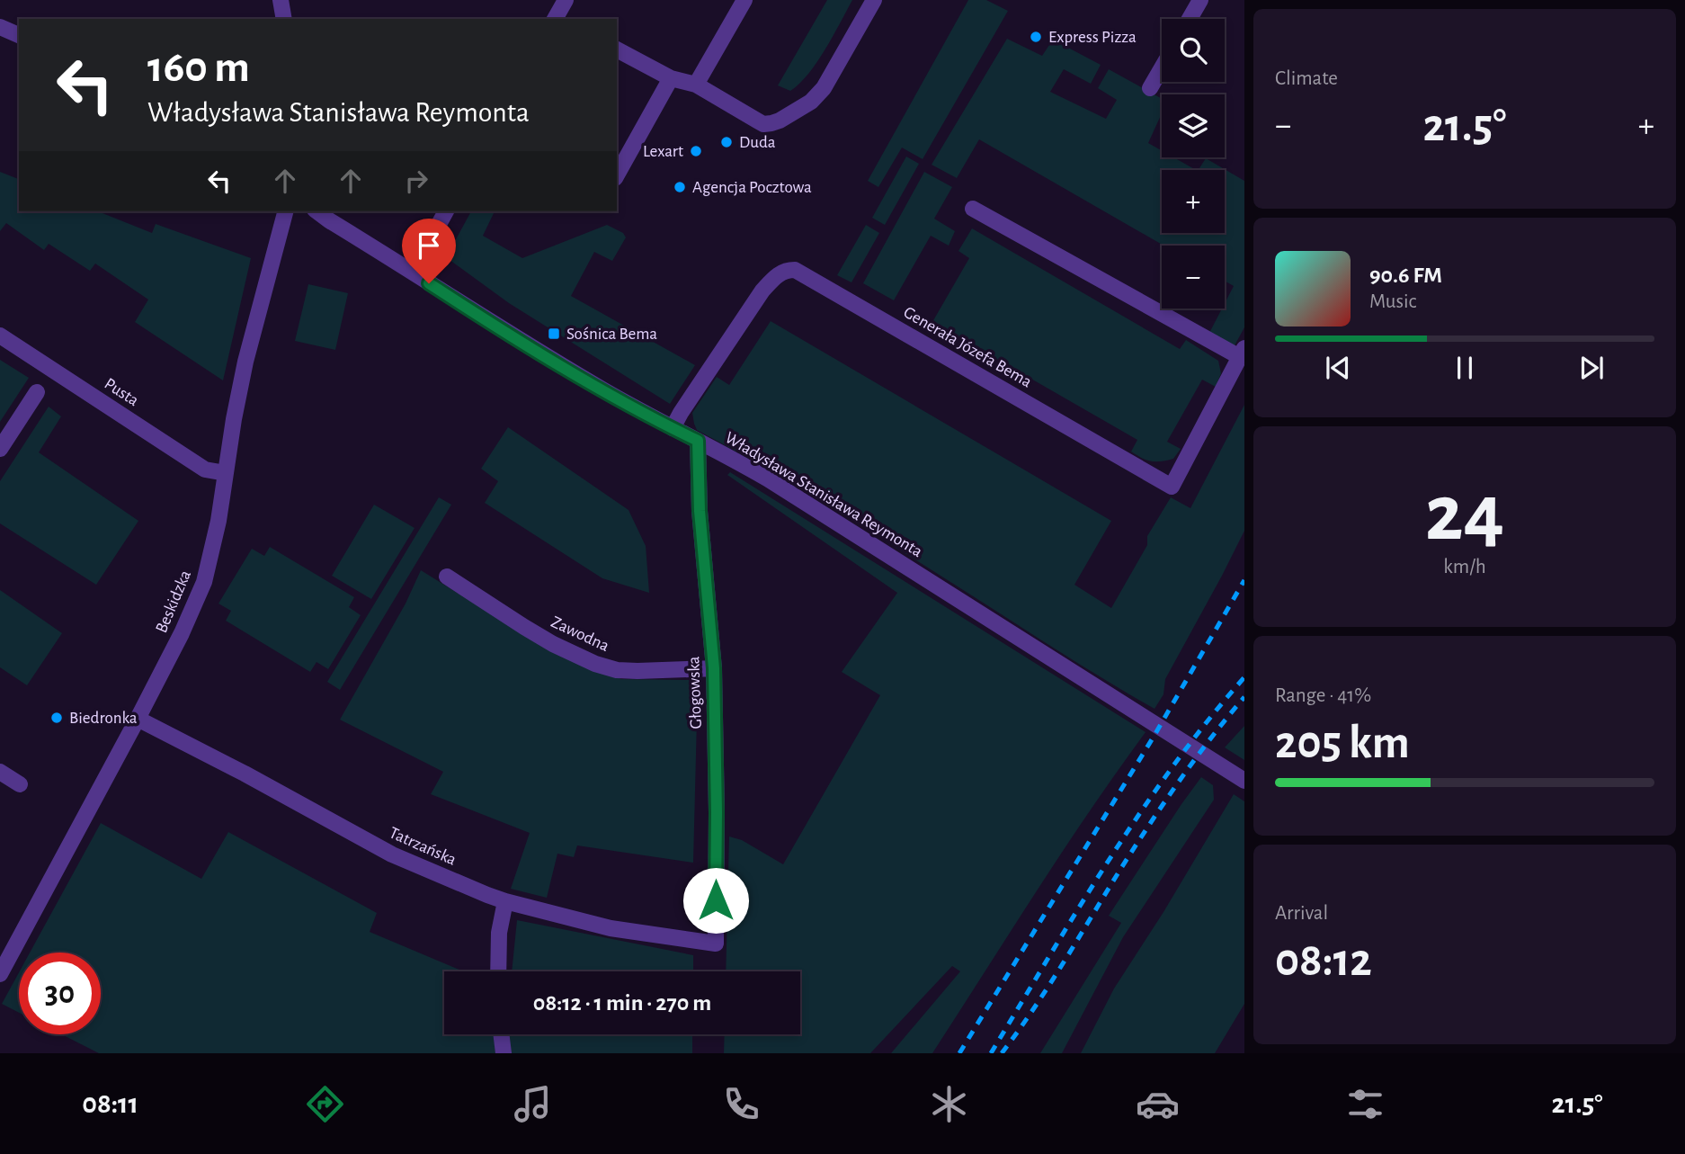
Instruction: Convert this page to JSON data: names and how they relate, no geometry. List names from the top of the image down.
{
  "streets": {
    "street": [
      "Generała Józefa Bema",
      "Pusta",
      "Władysława Stanisława Reymonta",
      "Beskidzka",
      "Zawodna",
      "Głogowska",
      "Tatrzańska"
    ]
  },
  "crossings": [
    ["Generała Józefa Bema", "Władysława Stanisława Reymonta"],
    ["Pusta", "Beskidzka"],
    ["Władysława Stanisława Reymonta", "Głogowska"],
    ["Beskidzka", "Tatrzańska"],
    ["Zawodna", "Głogowska"],
    ["Głogowska", "Tatrzańska"]
  ],
  "places": {
    "other": [
      "Express Pizza",
      "Duda",
      "Lexart",
      "Agencja Pocztowa",
      "Biedronka"
    ],
    "transit": ["Sośnica Bema"]
  },
  "page": {
    "tile": [
      "Climate",
      ["24", "km/h"],
      ["Range · 41%", "205 km"],
      ["Arrival", "08:12"]
    ],
    "map_buttons": ["+", "−"],
    "turn": ["160 m", "Władysława Stanisława Reymonta"],
    "heat": ["−", "21.5°", "+"],
    "song": ["90.6 FM", "Music"],
    "limit": "30",
    "trip": "08:12 · 1 min · 270 m",
    "tabs": ["08:11", "21.5°"]
  }
}
